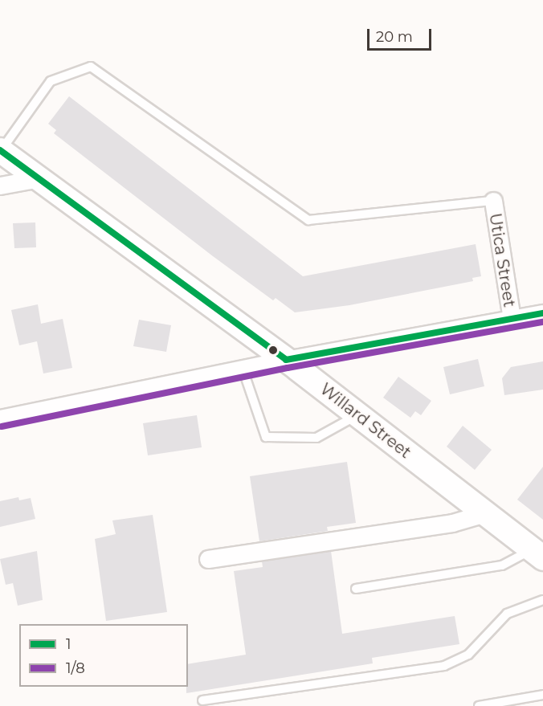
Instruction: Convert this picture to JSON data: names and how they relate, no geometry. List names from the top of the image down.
{
  "streets": {
    "main road": ["Willard Street"],
    "street": ["Utica Street"]
  },
  "lines": ["transit line 1", "transit line 1/8"],
  "legend": ["1", "1/8"],
  "scale_bar": "20 m"
}
